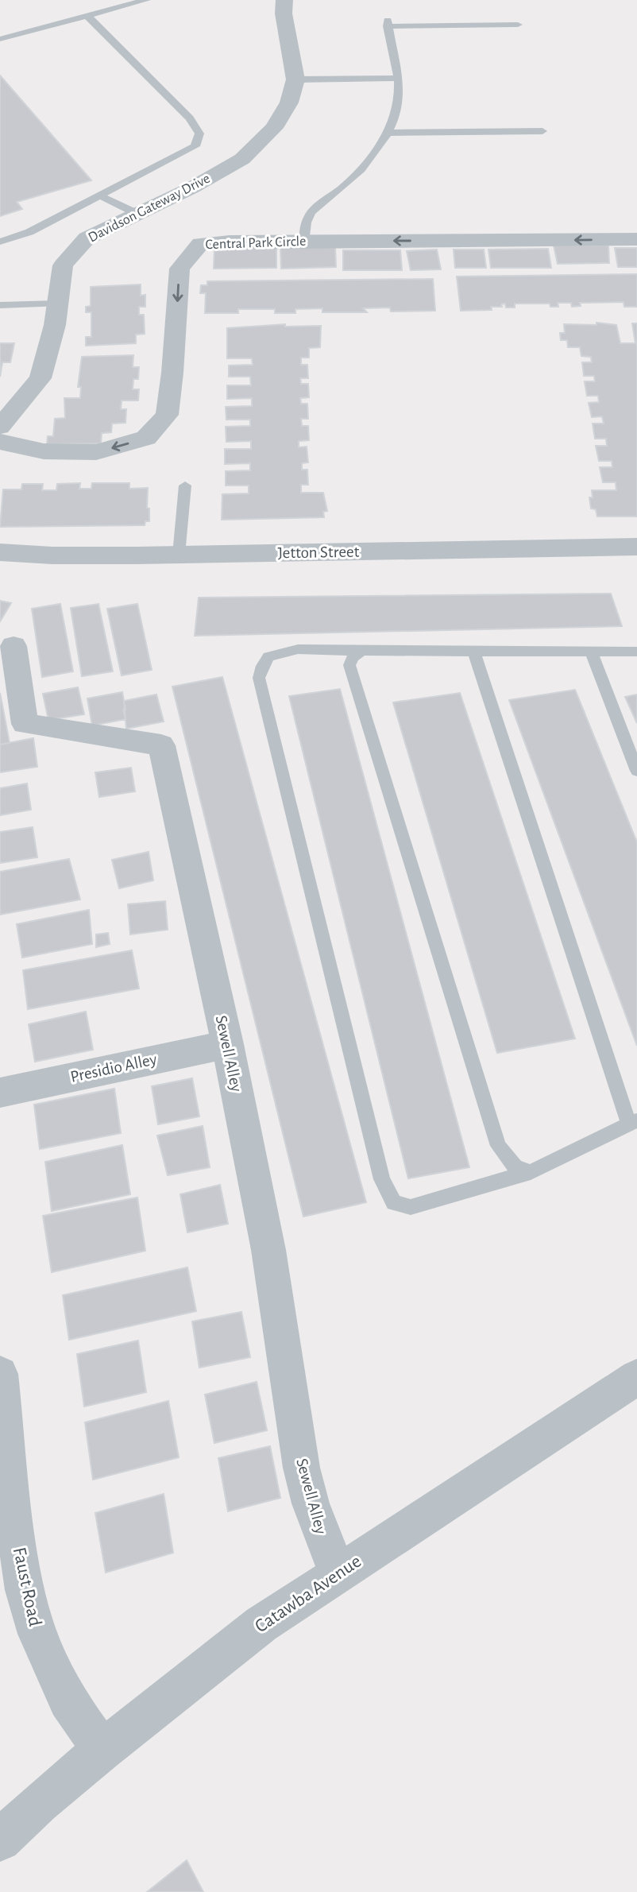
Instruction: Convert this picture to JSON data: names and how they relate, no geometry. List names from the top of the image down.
{
  "streets": {
    "street": [
      "Davidson Gateway Drive",
      "Central Park Circle",
      "Jetton Street",
      "Sewell Alley",
      "Presidio Alley",
      "Faust Road",
      "Catawba Avenue"
    ]
  },
  "crossings": [
    ["Sewell Alley", "Presidio Alley"],
    ["Sewell Alley", "Catawba Avenue"],
    ["Faust Road", "Catawba Avenue"]
  ],
  "one_way": ["Central Park Circle"]
}
